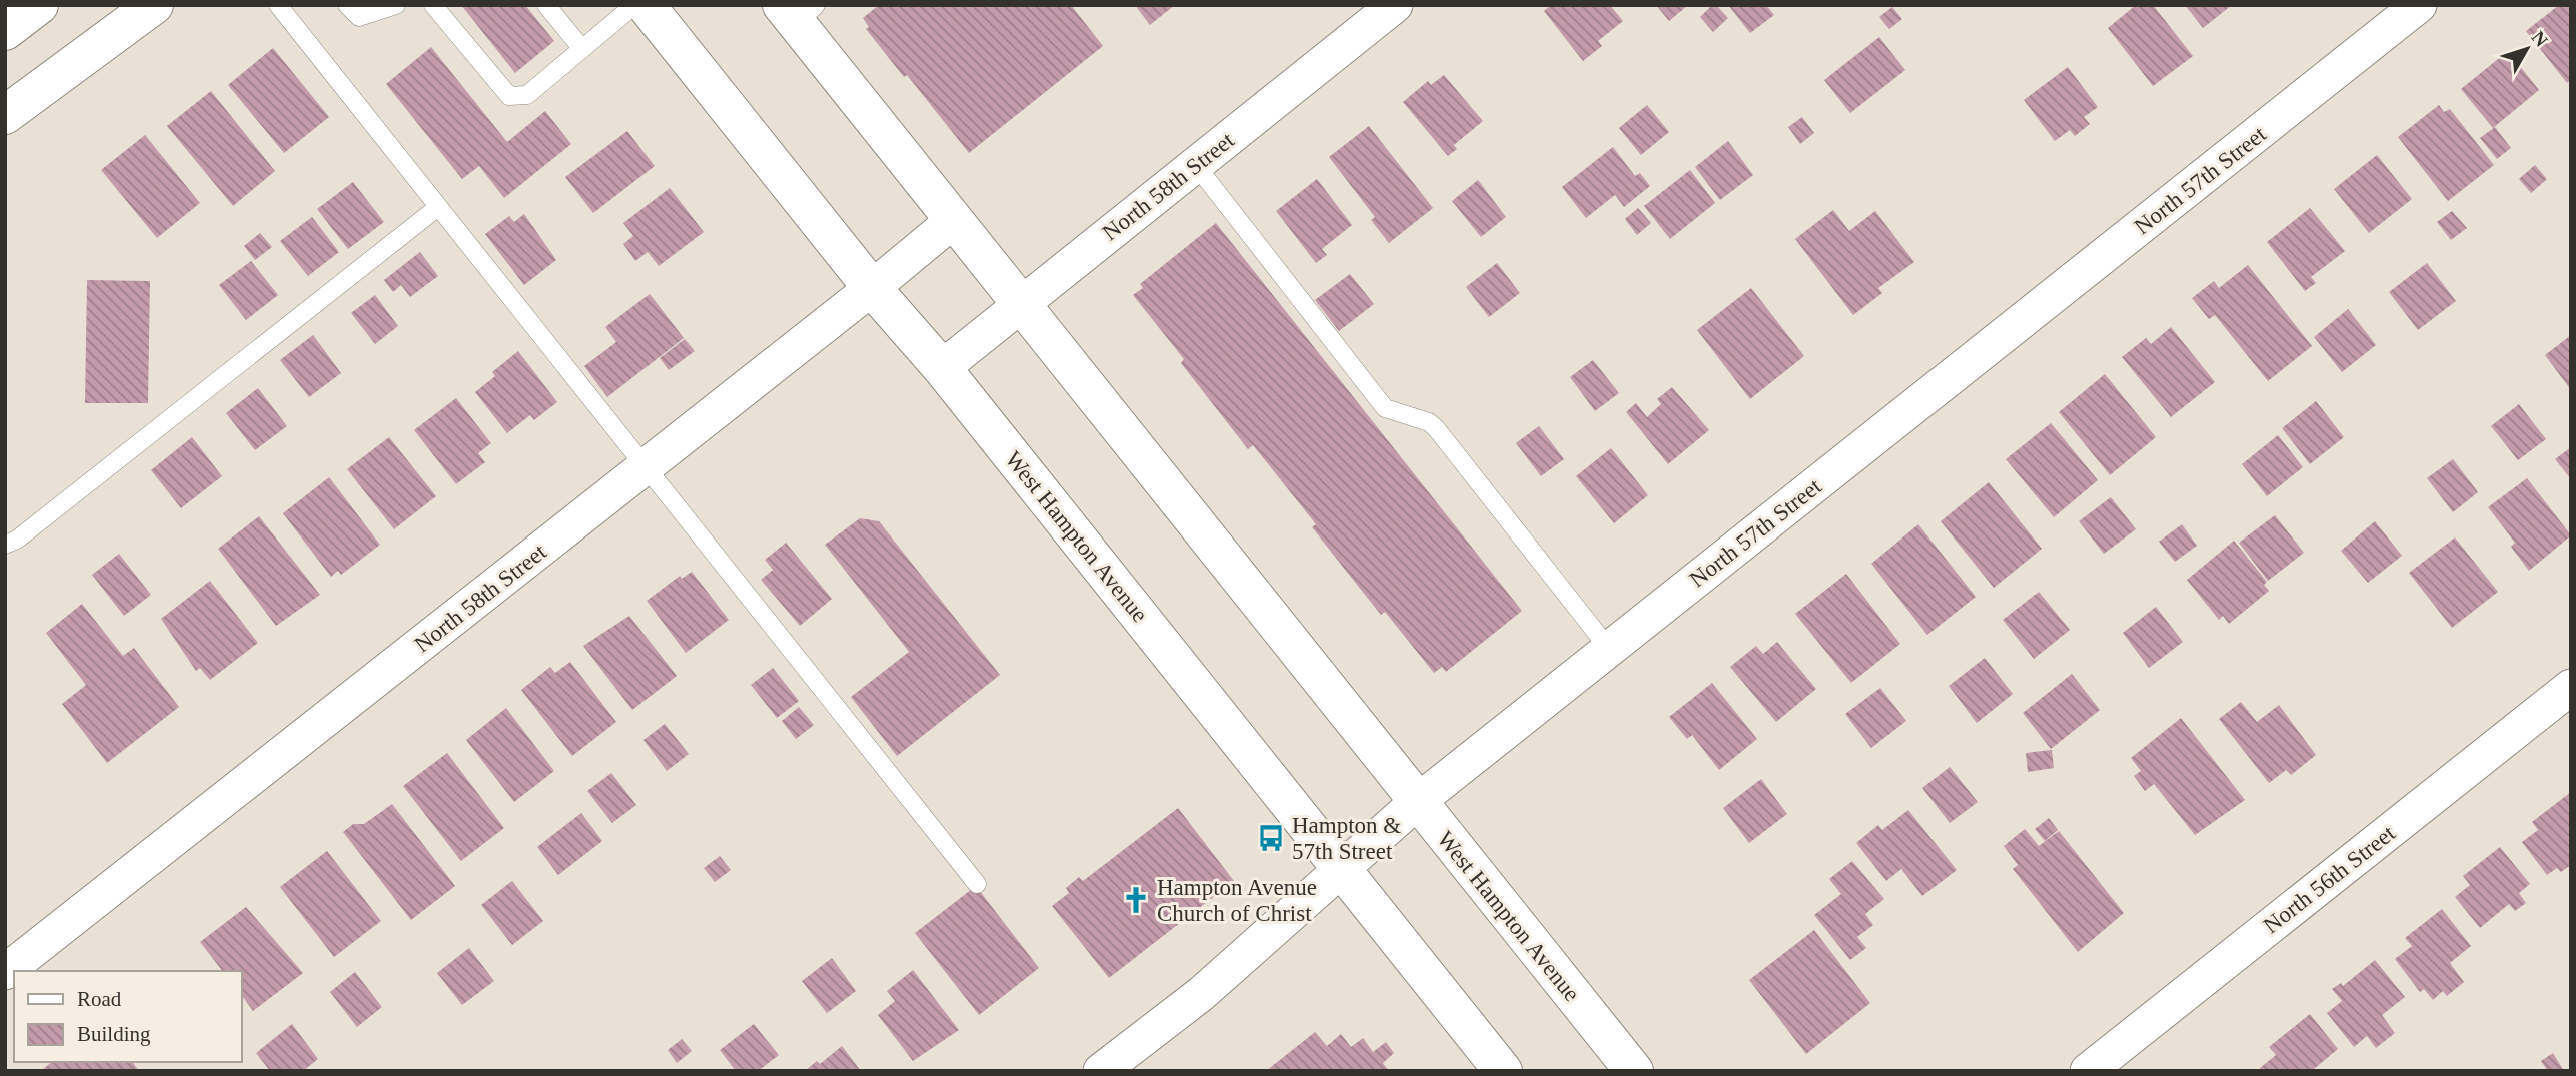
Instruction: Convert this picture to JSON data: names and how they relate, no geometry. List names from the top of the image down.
{
  "streets": {
    "main road": ["West Hampton Avenue"],
    "street": ["North 57th Street", "North 58th Street", "North 56th Street"]
  },
  "crossings": [
    ["North 57th Street", "West Hampton Avenue"],
    ["North 58th Street", "West Hampton Avenue"]
  ],
  "places": {
    "bus stop": ["Hampton & 57th Street"],
    "church": ["Hampton Avenue Church of Christ"]
  },
  "legend": ["Road", "Building"],
  "north": "top right"
}
